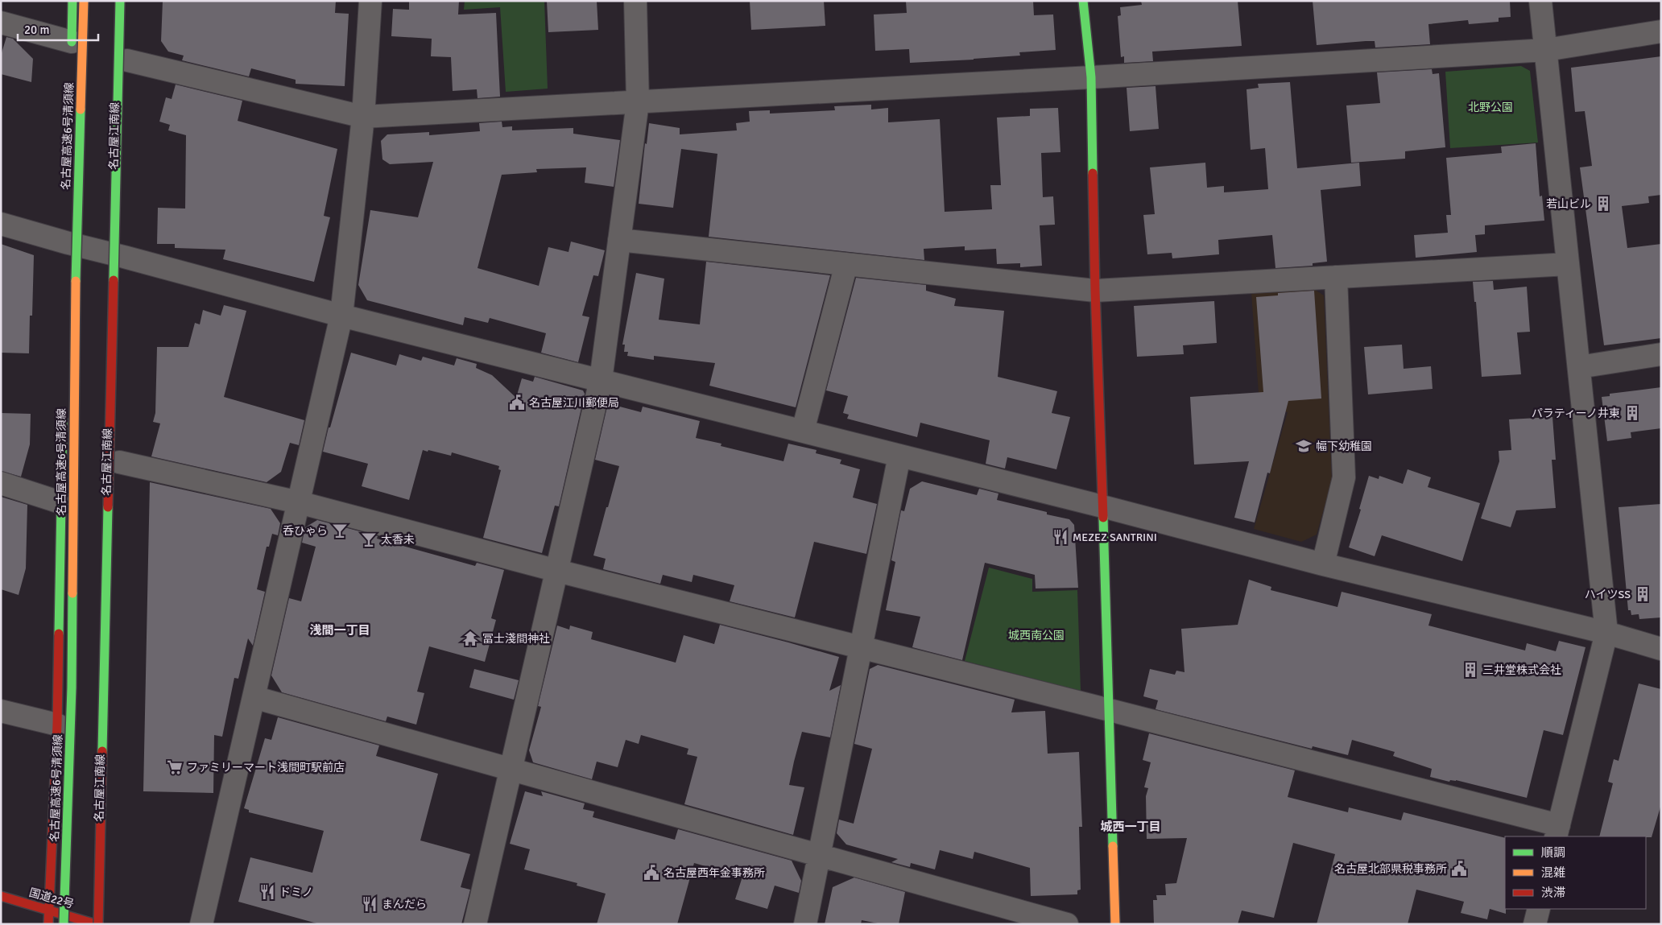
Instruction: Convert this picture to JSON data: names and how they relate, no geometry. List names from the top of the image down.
{
  "streets": {
    "main road": ["名古屋高速6号清須線", "名古屋江南線", "国道22号"]
  },
  "districts": ["浅間一丁目", "城西一丁目"],
  "parks": ["北野公園", "城西南公園"],
  "places": {
    "building": [
      "若山ビル",
      "パラティーノ井東",
      "ハイツSS",
      "三井堂株式会社"
    ],
    "public building": ["名古屋江川郵便局", "名古屋北部県税事務所", "名古屋西年金事務所"],
    "school or university": ["幅下幼稚園"],
    "bar": ["呑ひゃら", "太香未"],
    "restaurant": ["MEZEZ SANTRINI", "ドミノ", "まんだら"],
    "temple": ["冨士淺間神社"],
    "supermarket": ["ファミリーマート浅間町駅前店"]
  },
  "legend": ["順調", "混雑", "渋滞"],
  "scale_bar": "20 m"
}
